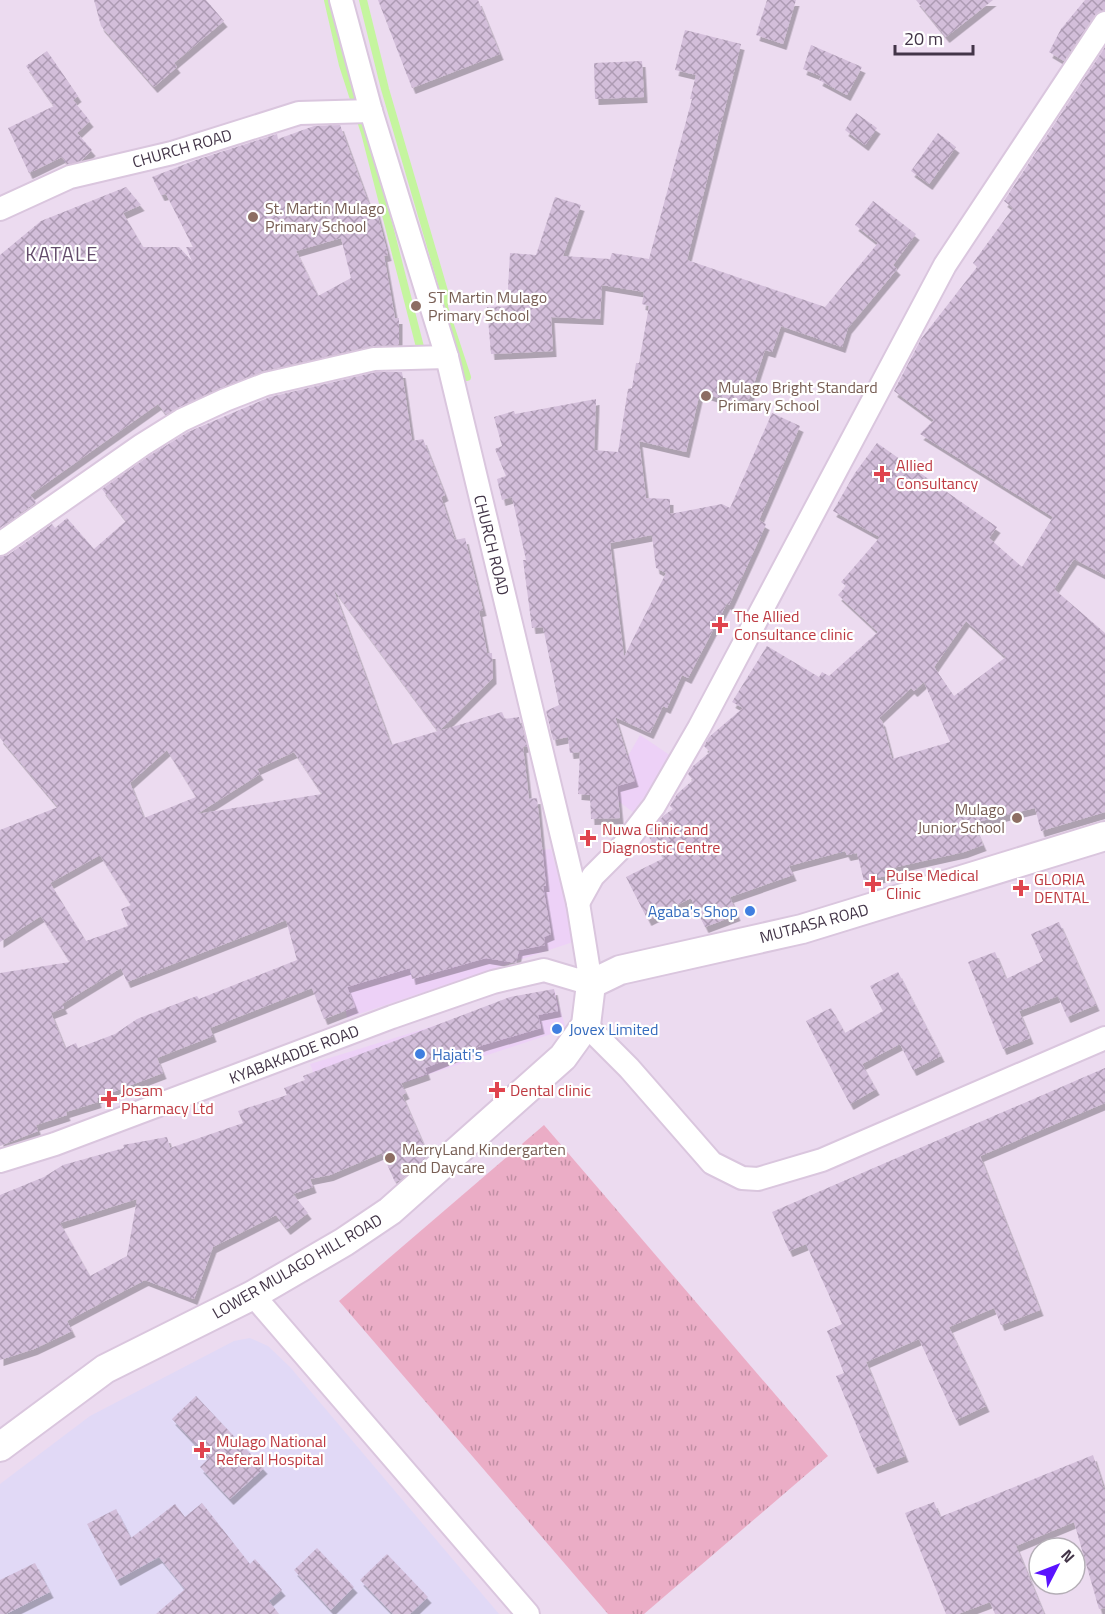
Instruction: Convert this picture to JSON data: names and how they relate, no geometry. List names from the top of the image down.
{
  "streets": {
    "street": [
      "CHURCH ROAD",
      "MUTAASA ROAD",
      "KYABAKADDE ROAD",
      "LOWER MULAGO HILL ROAD"
    ]
  },
  "crossings": [
    ["CHURCH ROAD", "MUTAASA ROAD"],
    ["CHURCH ROAD", "KYABAKADDE ROAD"],
    ["MUTAASA ROAD", "KYABAKADDE ROAD"]
  ],
  "districts": ["KATALE"],
  "places": {
    "other": [
      "St. Martin Mulago Primary School",
      "ST Martin Mulago Primary School",
      "Mulago Bright Standard Primary School",
      "Mulago Junior School",
      "Agaba's Shop",
      "Jovex Limited",
      "Hajati's",
      "MerryLand Kindergarten and Daycare"
    ],
    "health": [
      "Allied Consultancy",
      "The Allied Consultance clinic",
      "Nuwa Clinic and Diagnostic Centre",
      "Pulse Medical Clinic",
      "GLORIA DENTAL",
      "Dental clinic",
      "Josam Pharmacy Ltd",
      "Mulago National Referal Hospital"
    ]
  },
  "scale_bar": "20 m",
  "north": "top right"
}
